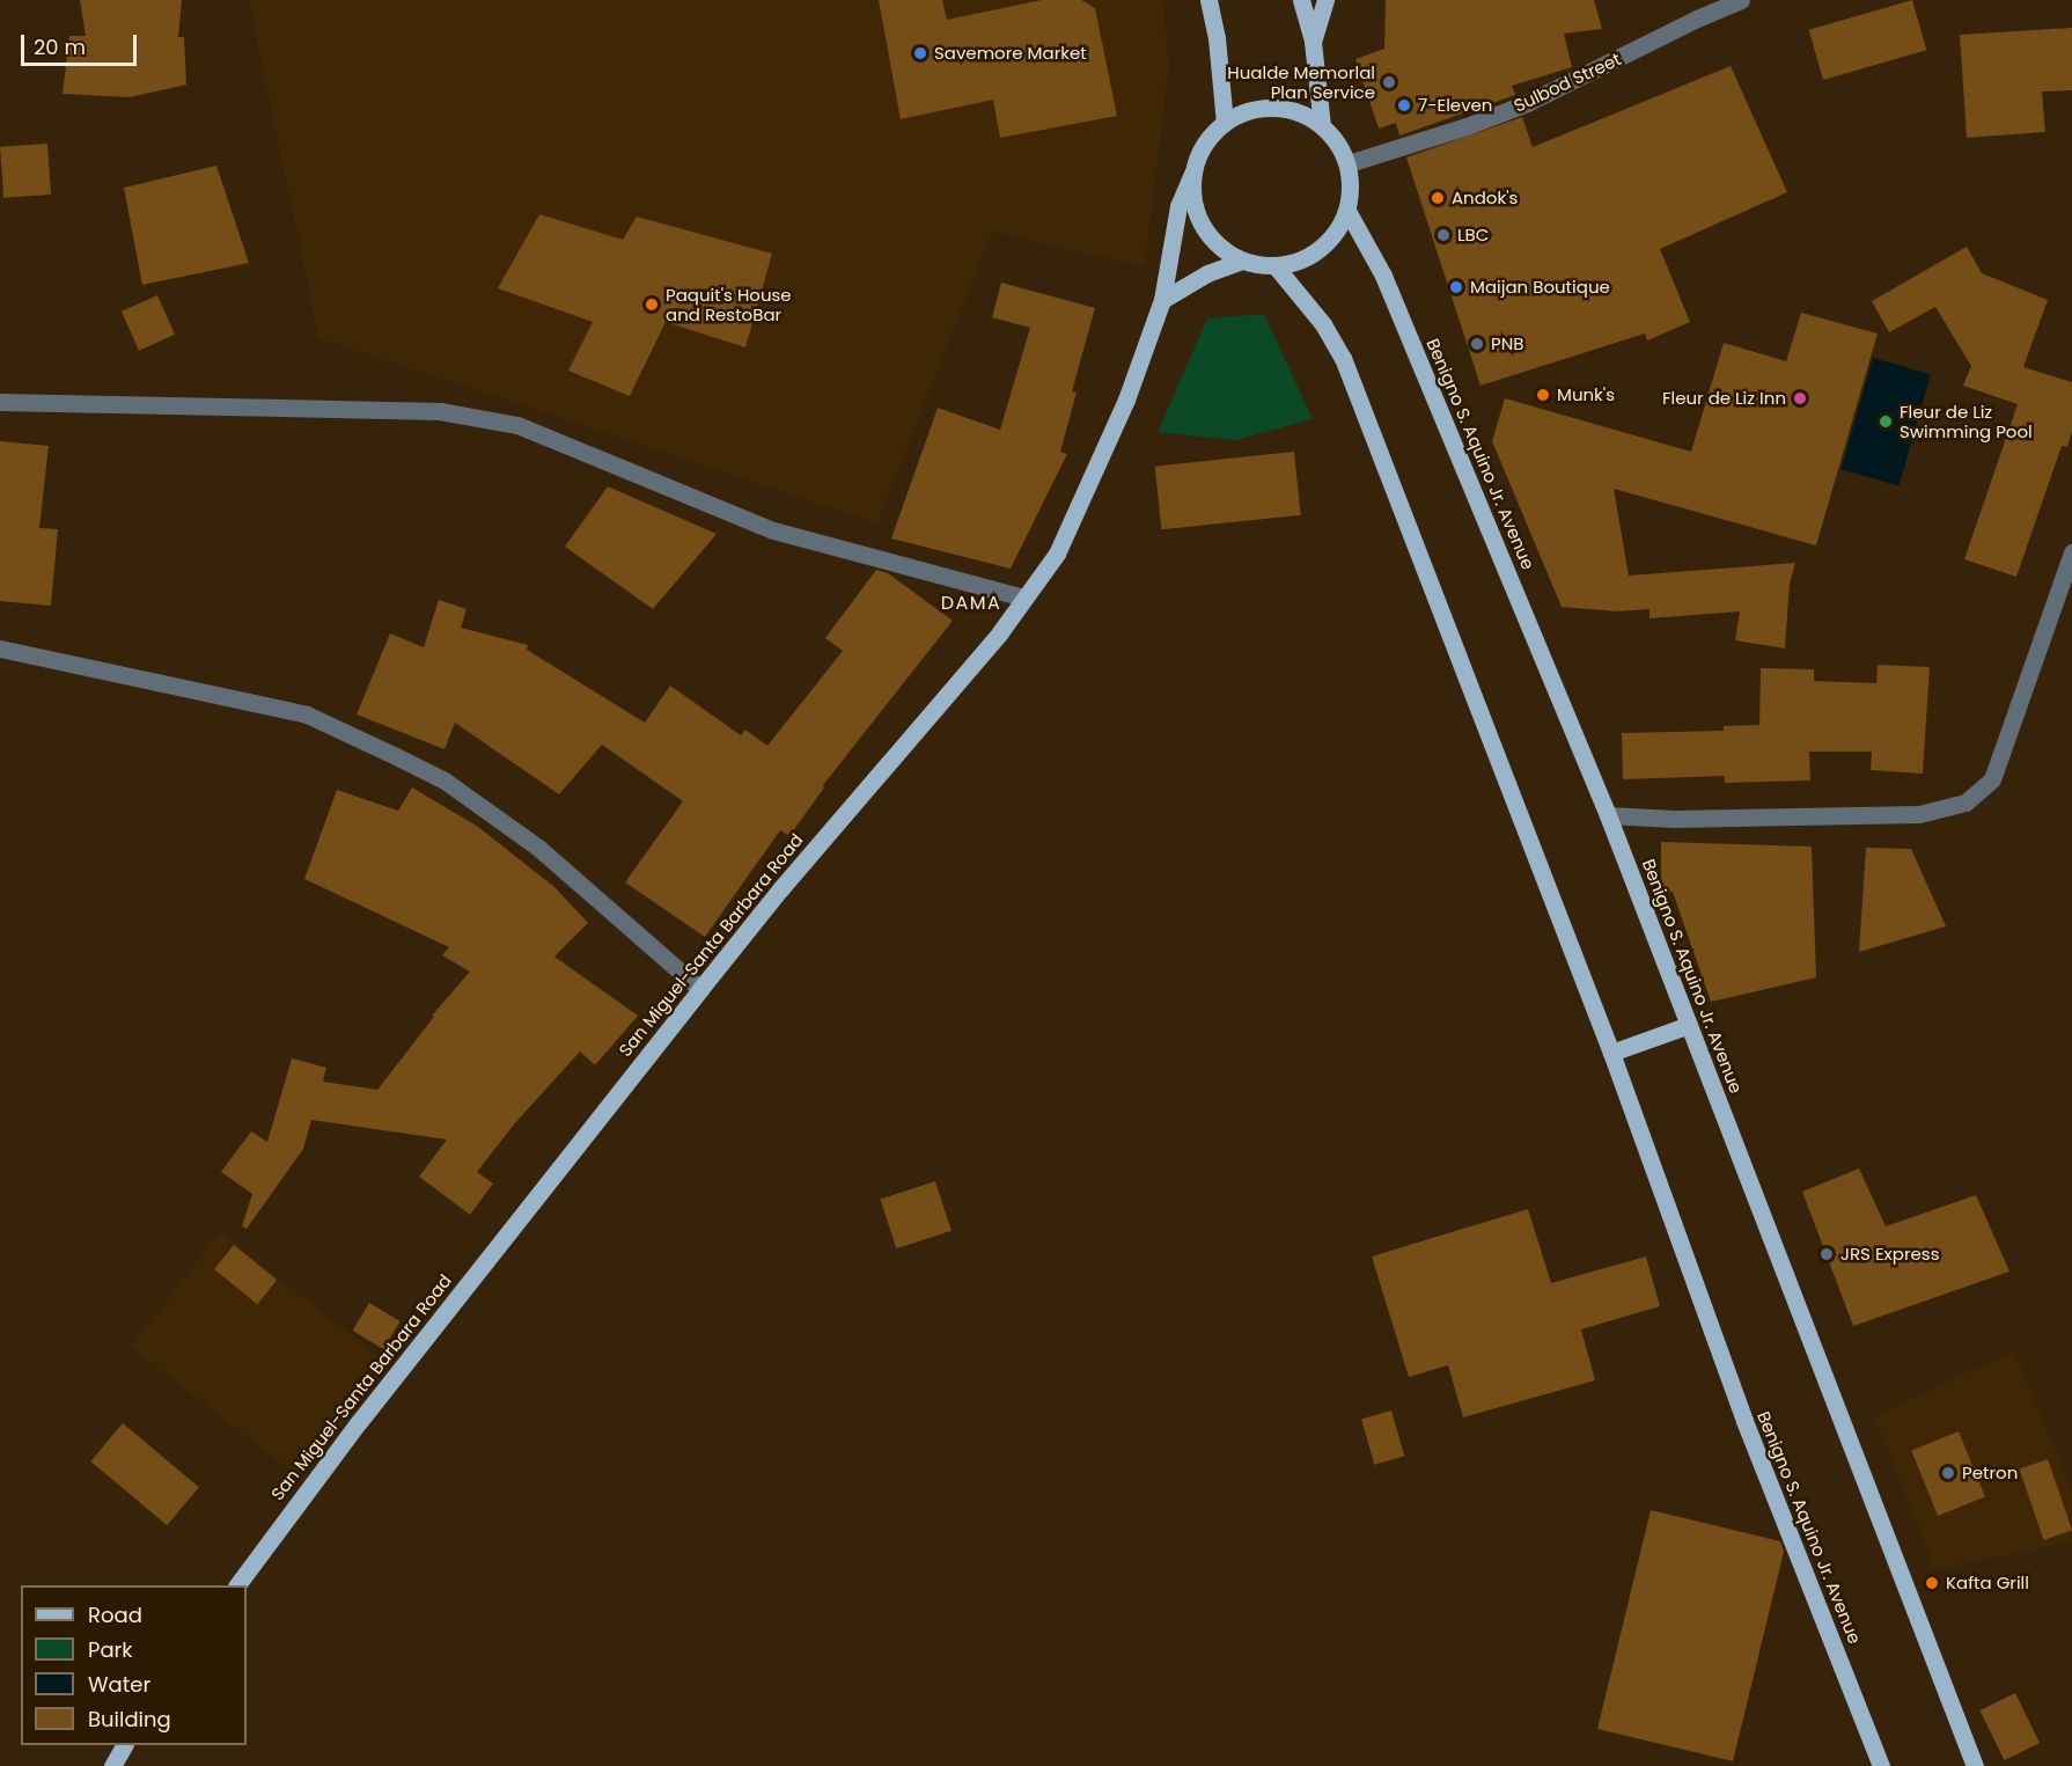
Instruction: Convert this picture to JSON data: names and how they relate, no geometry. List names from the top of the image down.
{
  "streets": {
    "main road": ["Benigno S. Aquino Jr. Avenue", "San Miguel-Santa Barbara Road"],
    "street": ["Sulbod Street"]
  },
  "crossings": [
    ["Sulbod Street", "Benigno S. Aquino Jr. Avenue"],
    ["Sulbod Street", "San Miguel-Santa Barbara Road"],
    ["Benigno S. Aquino Jr. Avenue", "San Miguel-Santa Barbara Road"]
  ],
  "districts": ["DAMA"],
  "places": [
    "Savemore Market",
    "Hualde Memorlal Plan Service",
    "7-Eleven",
    "Andok's",
    "LBC",
    "Maijan Boutique",
    "Paquit's House and RestoBar",
    "PNB",
    "Munk's",
    "Fleur de Liz Inn",
    "Fleur de Liz Swimming Pool",
    "JRS Express",
    "Petron",
    "Kafta Grill"
  ],
  "legend": [
    "Road",
    "Park",
    "Water",
    "Building"
  ],
  "scale_bar": "20 m"
}
